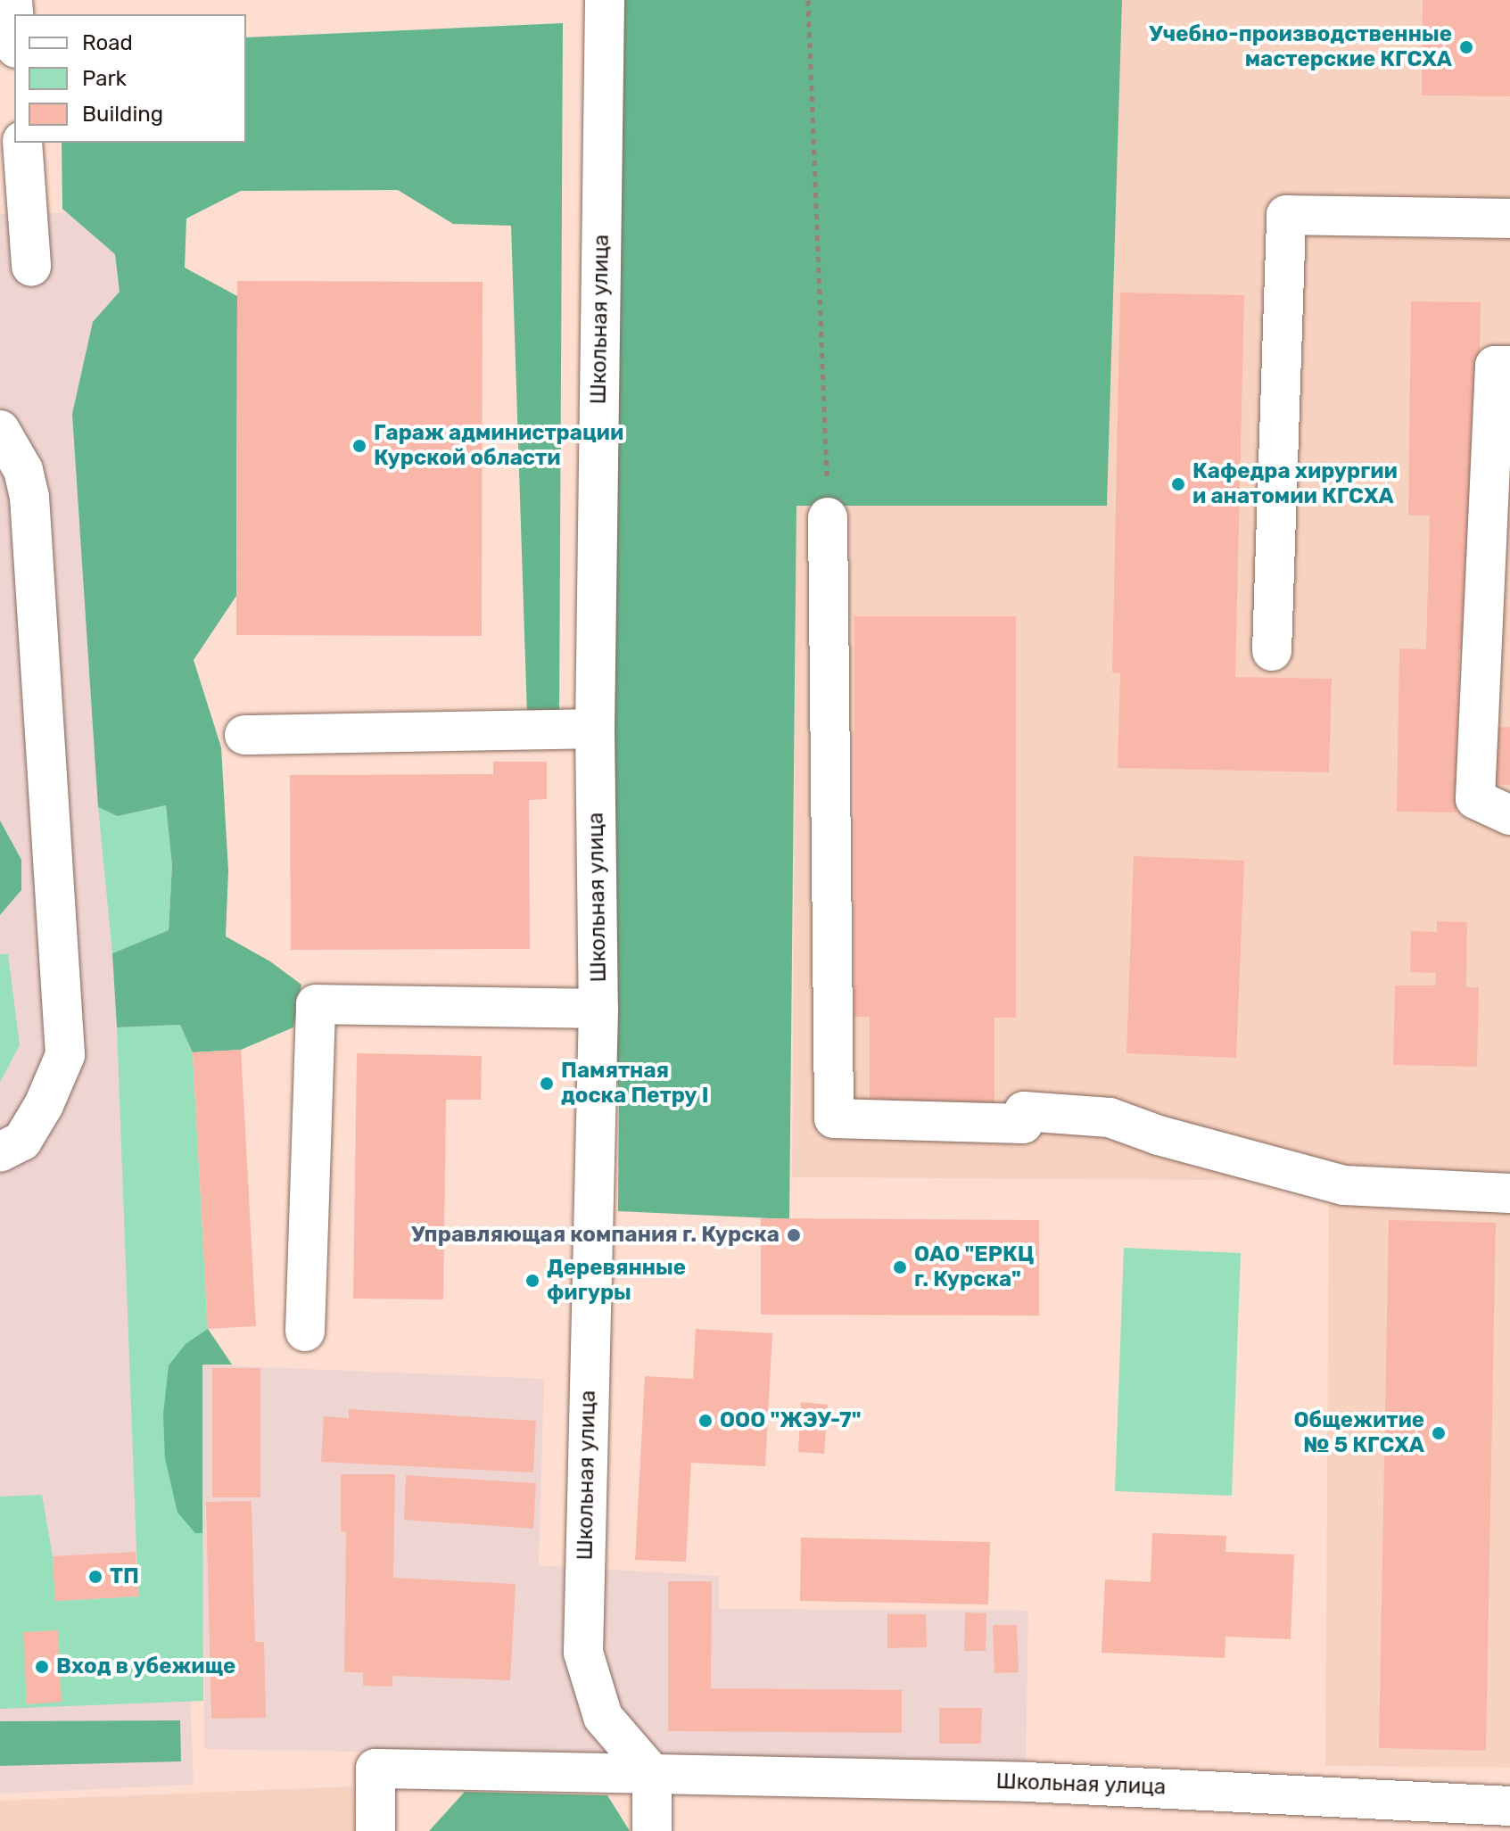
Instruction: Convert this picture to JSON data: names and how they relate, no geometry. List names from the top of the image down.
{
  "streets": {
    "street": ["Школьная улица"]
  },
  "places": [
    "Учебно-производственные мастерские КГСХА",
    "Гараж администрации Курской области",
    "Кафедра хирургии и анатомии КГСХА",
    "Памятная доска Петру I",
    "Управляющая компания г. Курска",
    "ОАО \"ЕРКЦ г. Курска\"",
    "Деревянные фигуры",
    "ООО \"ЖЭУ-7\"",
    "Общежитие № 5 КГСХА",
    "ТП",
    "Вход в убежище"
  ],
  "legend": ["Road", "Park", "Building"]
}
